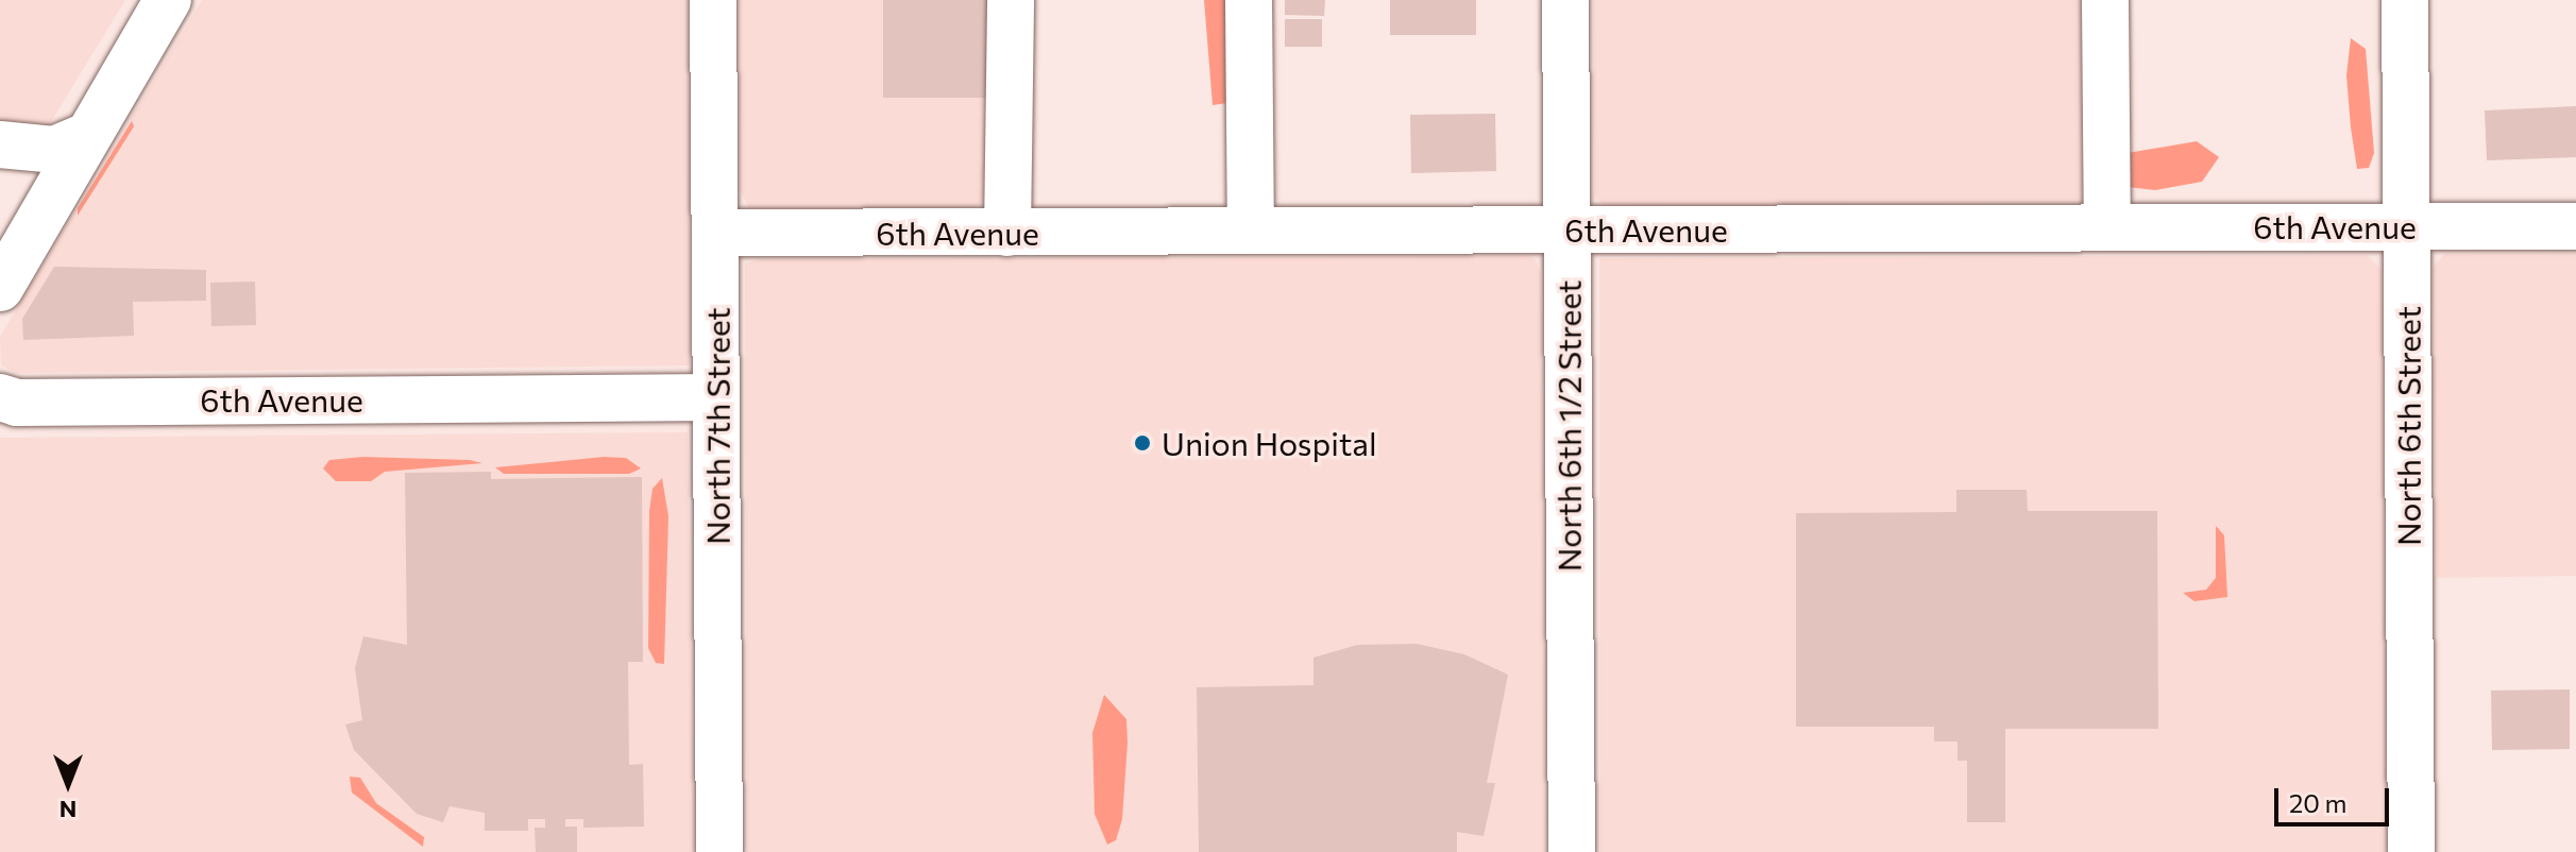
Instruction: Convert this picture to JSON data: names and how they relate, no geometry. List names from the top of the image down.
{
  "streets": {
    "street": [
      "6th Avenue",
      "North 7th Street",
      "North 6th 1/2 Street",
      "North 6th Street"
    ]
  },
  "crossings": [
    ["6th Avenue", "North 7th Street"],
    ["6th Avenue", "North 6th 1/2 Street"],
    ["6th Avenue", "North 6th Street"]
  ],
  "places": ["Union Hospital"],
  "scale_bar": "20 m",
  "north": "bottom"
}
